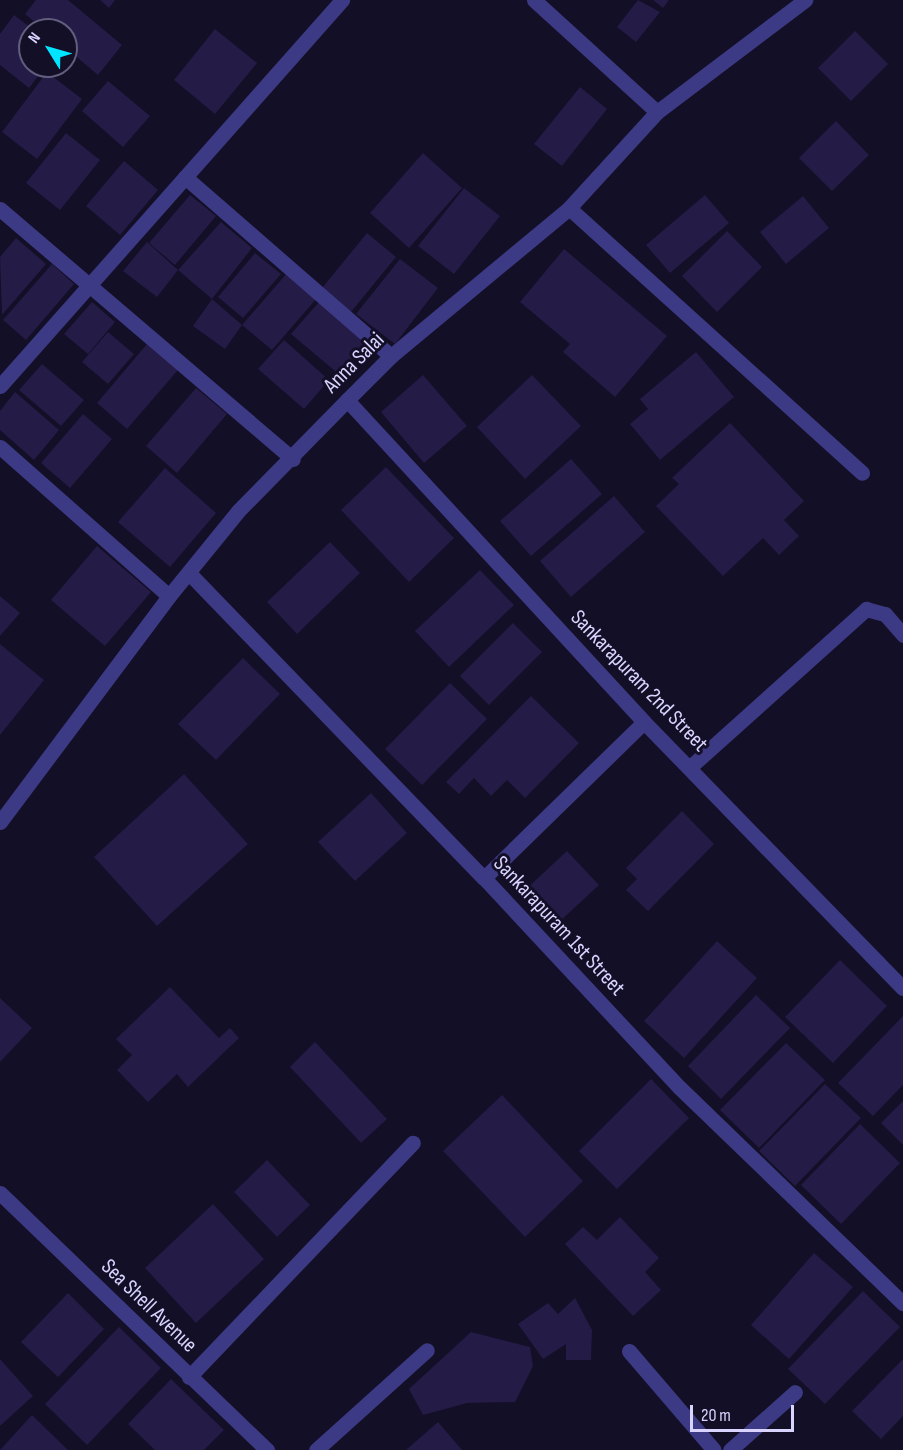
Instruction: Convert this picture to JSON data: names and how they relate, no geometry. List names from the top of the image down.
{
  "streets": {
    "street": [
      "Anna Salai",
      "Sankarapuram 2nd Street",
      "Sankarapuram 1st Street",
      "Sea Shell Avenue"
    ]
  },
  "crossings": [
    ["Anna Salai", "Sankarapuram 2nd Street"],
    ["Anna Salai", "Sankarapuram 1st Street"]
  ],
  "scale_bar": "20 m",
  "north": "top left"
}
